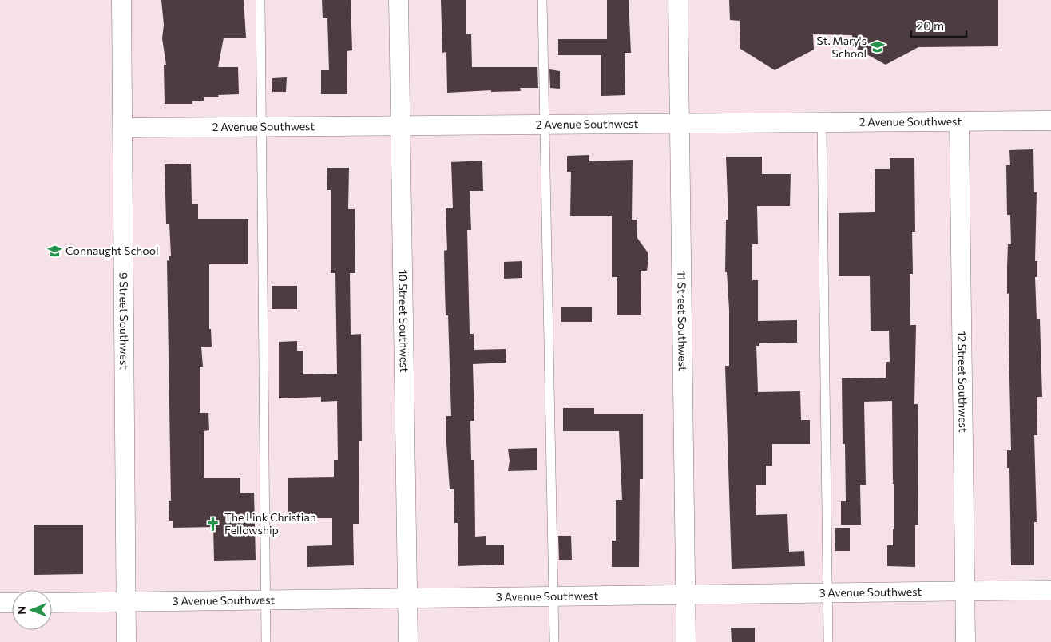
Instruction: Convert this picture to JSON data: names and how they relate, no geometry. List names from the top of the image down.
{
  "streets": {
    "street": [
      "2 Avenue Southwest",
      "9 Street Southwest",
      "10 Street Southwest",
      "11 Street Southwest",
      "12 Street Southwest",
      "3 Avenue Southwest"
    ]
  },
  "crossings": [
    ["2 Avenue Southwest", "9 Street Southwest"],
    ["2 Avenue Southwest", "10 Street Southwest"],
    ["2 Avenue Southwest", "11 Street Southwest"],
    ["2 Avenue Southwest", "12 Street Southwest"],
    ["9 Street Southwest", "3 Avenue Southwest"],
    ["10 Street Southwest", "3 Avenue Southwest"],
    ["11 Street Southwest", "3 Avenue Southwest"],
    ["12 Street Southwest", "3 Avenue Southwest"]
  ],
  "places": {
    "school or university": ["St. Mary's School", "Connaught School"],
    "church": ["The Link Christian Fellowship"]
  },
  "scale_bar": "20 m",
  "north": "left"
}
